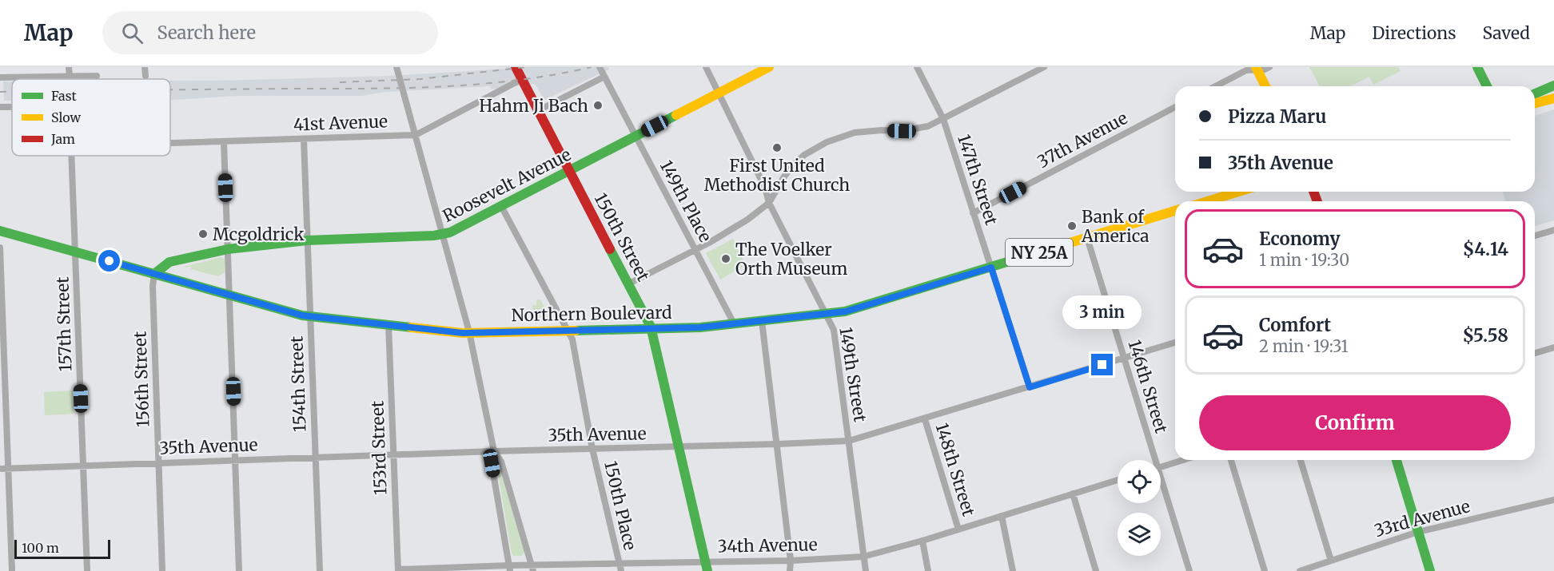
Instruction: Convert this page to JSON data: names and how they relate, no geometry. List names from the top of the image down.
{
  "streets": {
    "street": [
      "41st Avenue",
      "37th Avenue",
      "147th Street",
      "Roosevelt Avenue",
      "149th Place",
      "150th Street",
      "NY 25A",
      "Northern Boulevard",
      "157th Street",
      "149th Street",
      "156th Street",
      "154th Street",
      "146th Street",
      "35th Avenue",
      "153rd Street",
      "148th Street",
      "150th Place",
      "33rd Avenue",
      "34th Avenue"
    ]
  },
  "crossings": [
    ["41st Avenue", "150th Street"],
    ["41st Avenue", "154th Street"],
    ["37th Avenue", "147th Street"],
    ["147th Street", "Northern Boulevard"],
    ["147th Street", "35th Avenue"],
    ["Roosevelt Avenue", "149th Place"],
    ["Roosevelt Avenue", "150th Street"],
    ["Roosevelt Avenue", "Northern Boulevard"],
    ["Roosevelt Avenue", "149th Street"],
    ["Roosevelt Avenue", "156th Street"],
    ["Roosevelt Avenue", "154th Street"],
    ["Roosevelt Avenue", "150th Place"],
    ["149th Place", "Northern Boulevard"],
    ["150th Street", "Northern Boulevard"],
    ["150th Street", "35th Avenue"],
    ["150th Street", "34th Avenue"],
    ["Northern Boulevard", "157th Street"],
    ["Northern Boulevard", "149th Street"],
    ["Northern Boulevard", "156th Street"],
    ["Northern Boulevard", "154th Street"],
    ["Northern Boulevard", "146th Street"],
    ["Northern Boulevard", "153rd Street"],
    ["Northern Boulevard", "150th Place"],
    ["157th Street", "35th Avenue"],
    ["149th Street", "35th Avenue"],
    ["149th Street", "34th Avenue"],
    ["156th Street", "35th Avenue"],
    ["154th Street", "35th Avenue"],
    ["146th Street", "35th Avenue"],
    ["35th Avenue", "153rd Street"],
    ["35th Avenue", "148th Street"],
    ["35th Avenue", "150th Place"],
    ["153rd Street", "34th Avenue"],
    ["148th Street", "34th Avenue"],
    ["150th Place", "34th Avenue"]
  ],
  "places": [
    "Hahm Ji Bach",
    "First United Methodist Church",
    "Bank of America",
    "Mcgoldrick",
    "The Voelker Orth Museum"
  ],
  "legend": ["Fast", "Slow", "Jam"],
  "scale_bar": "100 m",
  "page": {
    "header": "Map",
    "search": "Search here",
    "nav": ["Map", "Directions", "Saved"],
    "banner": ["Pizza Maru", "35th Avenue"],
    "list": [
      {
        "name": "Economy",
        "note": "1 min · 19:30",
        "value": "$4.14"
      },
      {
        "name": "Comfort",
        "note": "2 min · 19:31",
        "value": "$5.58"
      }
    ],
    "bubble": "3 min",
    "buttons": "Confirm",
    "scale": "100 m"
  }
}
